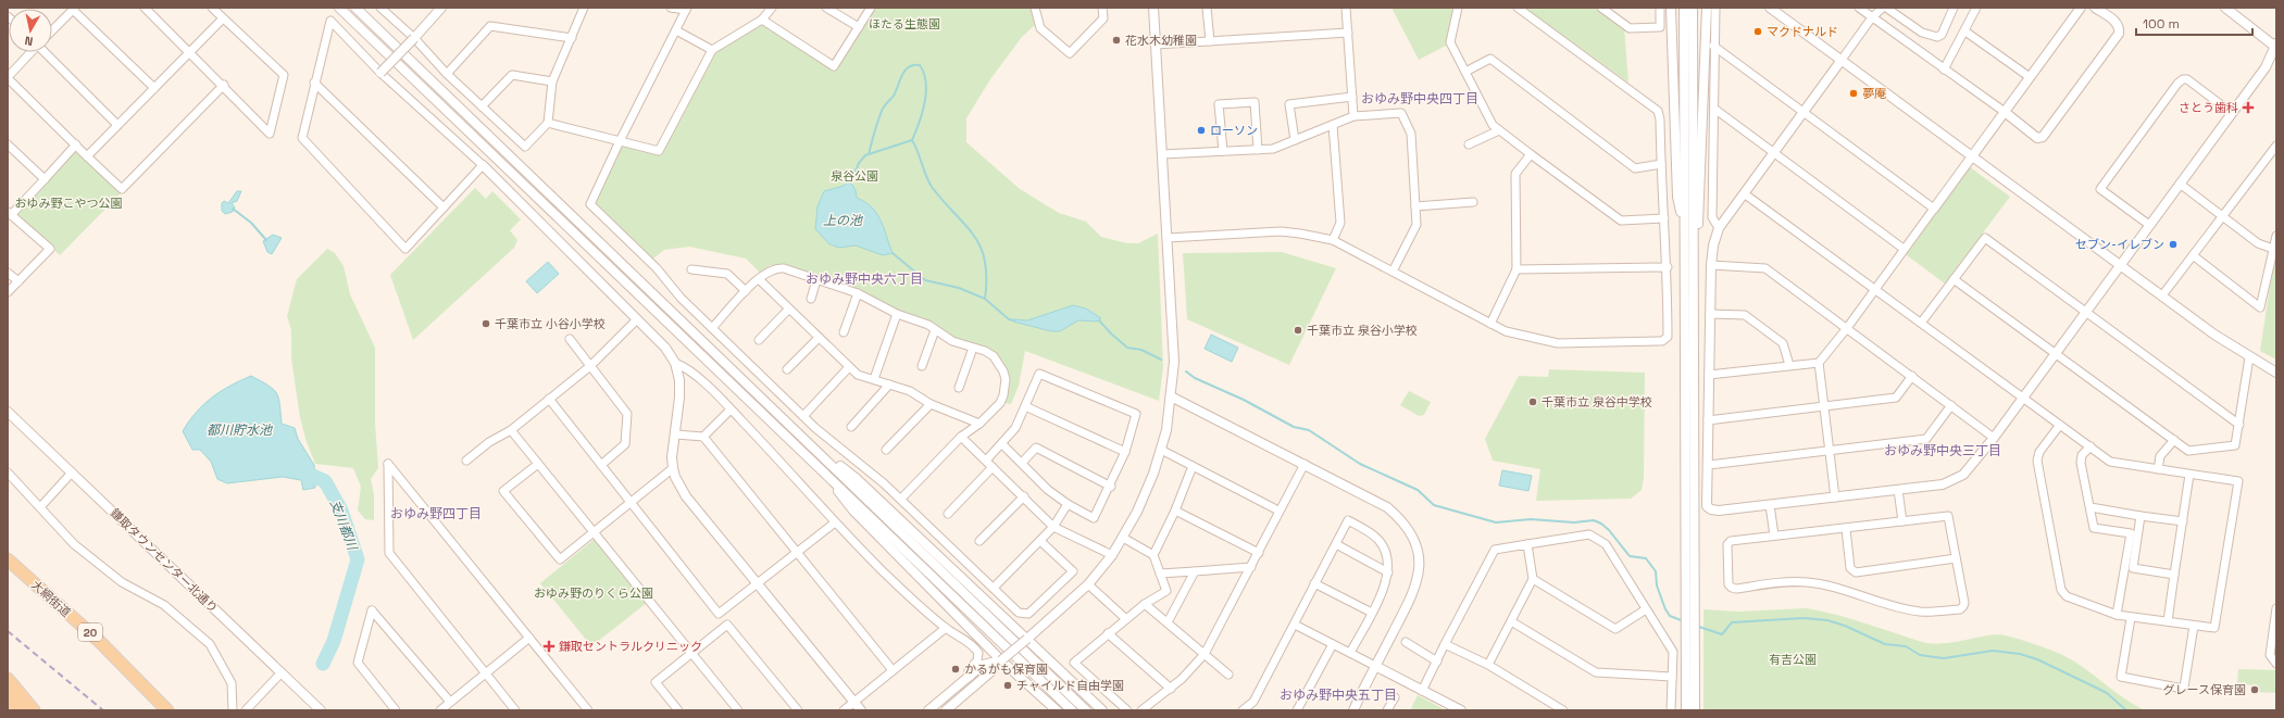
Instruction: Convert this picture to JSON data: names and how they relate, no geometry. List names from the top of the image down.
{
  "streets": {
    "main road": ["大網街道", "20"],
    "street": ["鎌取タウンセンター北通り"]
  },
  "districts": [
    "おゆみ野中央四丁目",
    "おゆみ野中央六丁目",
    "おゆみ野中央三丁目",
    "おゆみ野四丁目",
    "おゆみ野中央五丁目"
  ],
  "water": ["上の池", "都川貯水池", "支川都川"],
  "parks": [
    "ほたる生態園",
    "泉谷公園",
    "おゆみ野こやつ公園",
    "おゆみ野のりくら公園",
    "有吉公園"
  ],
  "places": {
    "other": [
      "マクドナルド",
      "花水木幼稚園",
      "夢庵",
      "ローソン",
      "セブン-イレブン",
      "千葉市立 小谷小学校",
      "千葉市立 泉谷小学校",
      "千葉市立 泉谷中学校",
      "かるがも保育園",
      "チャイルド自由学園",
      "グレース保育園"
    ],
    "health": ["さとう歯科", "鎌取セントラルクリニック"]
  },
  "scale_bar": "100 m",
  "north": "bottom"
}
